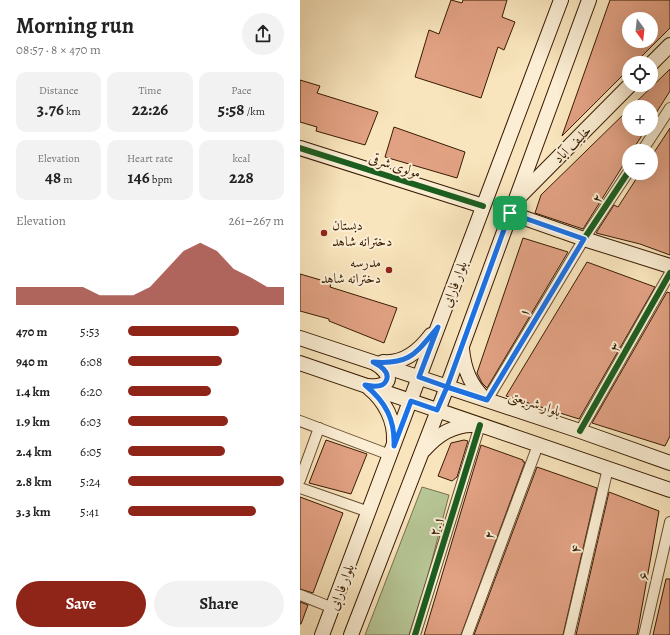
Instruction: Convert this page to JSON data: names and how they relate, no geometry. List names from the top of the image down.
{
  "streets": {
    "main road": [
      "خلیف آباد",
      "مولوی شرقی",
      "بلوار فارابی",
      "بلوار شریعتی"
    ],
    "street": [
      "۲",
      "۱",
      "۳",
      "۲.۱",
      "۴",
      "۶"
    ]
  },
  "crossings": [
    ["خلیف آباد", "بلوار فارابی"],
    ["مولوی شرقی", "بلوار فارابی"],
    ["۲", "۱"],
    ["بلوار فارابی", "بلوار شریعتی"],
    ["۱", "بلوار شریعتی"],
    ["۳", "بلوار شریعتی"]
  ],
  "places": ["دبستان دخترانه شاهد", "مدرسه دخترانه شاهد"],
  "north": "bottom",
  "page": {
    "heading": ["Morning run", "08:57 · 8 × 470 m"],
    "map_buttons": ["+", "−"],
    "stats": [
      ["Distance", "3.76 km"],
      ["Time", "22:26"],
      ["Pace", "5:58 /km"],
      ["Elevation", "48 m"],
      ["Heart rate", "146 bpm"],
      ["kcal", "228"]
    ],
    "chart": ["Elevation", "261–267 m"],
    "list": [
      {
        "name": "470 m",
        "note": "5:53"
      },
      {
        "name": "940 m",
        "note": "6:08"
      },
      {
        "name": "1.4 km",
        "note": "6:20"
      },
      {
        "name": "1.9 km",
        "note": "6:03"
      },
      {
        "name": "2.4 km",
        "note": "6:05"
      },
      {
        "name": "2.8 km",
        "note": "5:24"
      },
      {
        "name": "3.3 km",
        "note": "5:41"
      }
    ],
    "buttons": ["Save", "Share"]
  }
}
